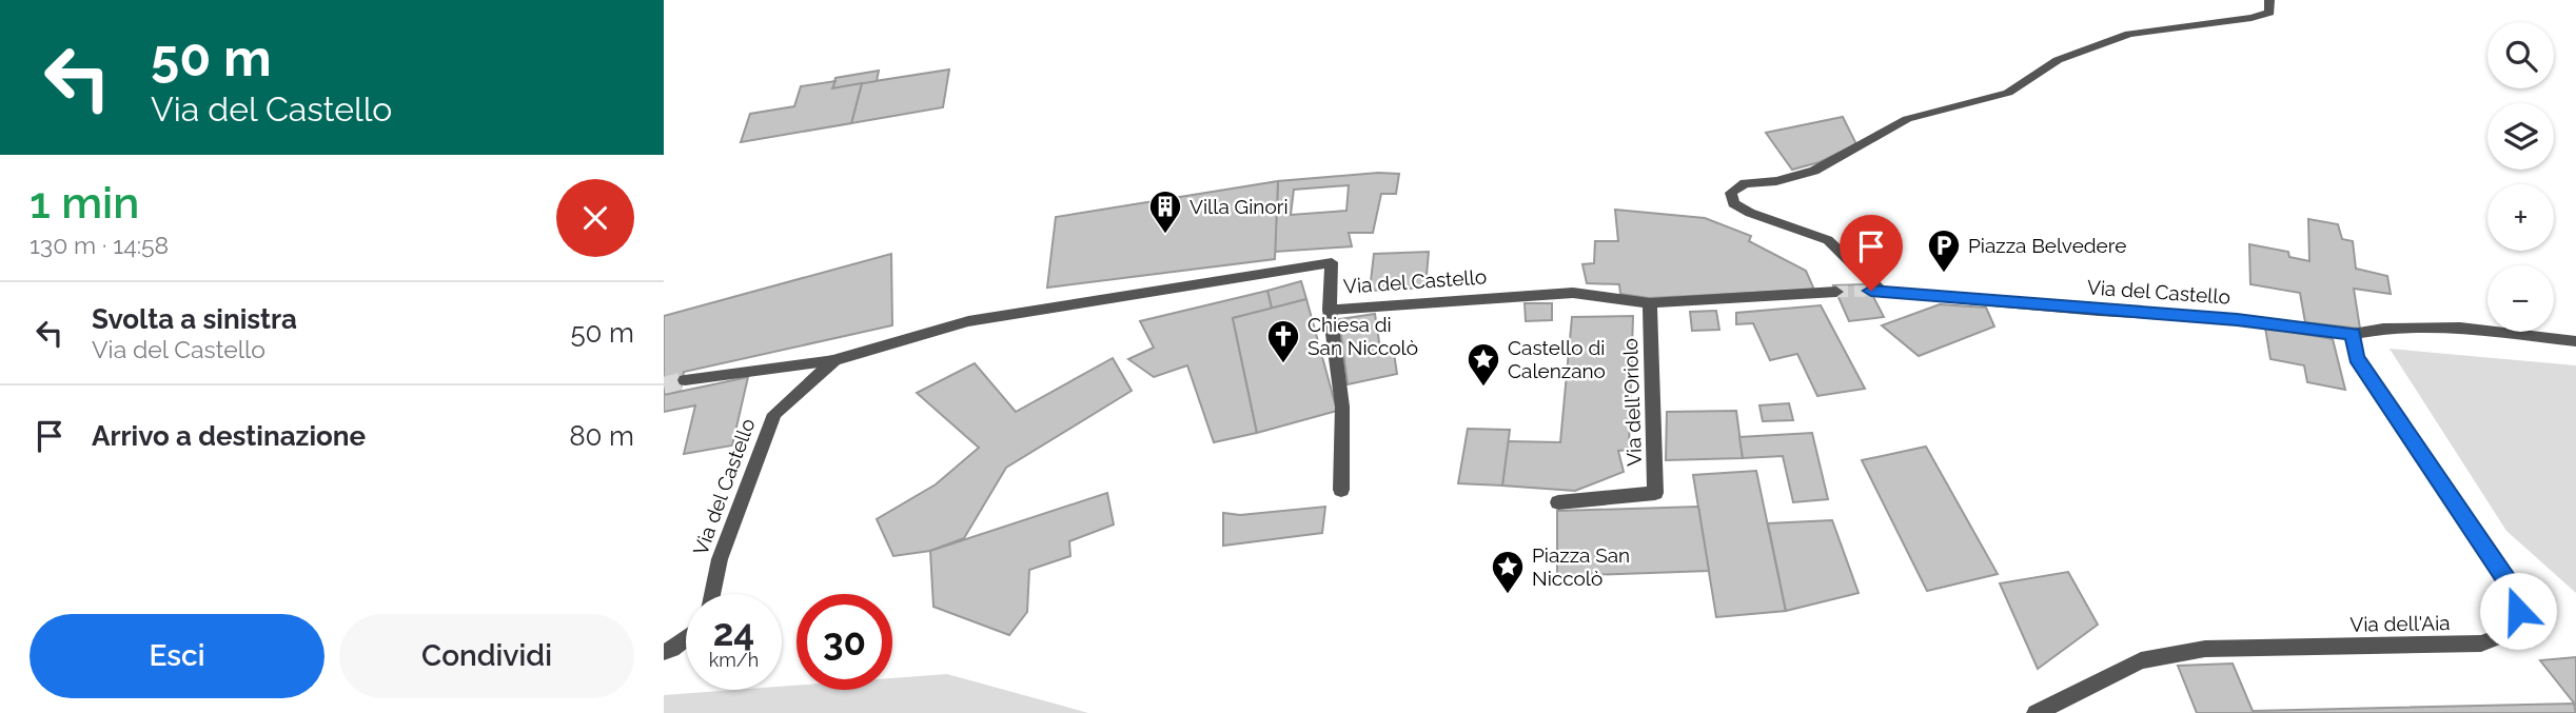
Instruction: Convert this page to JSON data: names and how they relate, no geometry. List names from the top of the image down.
{
  "streets": {
    "street": ["Via del Castello", "Via dell'Oriolo", "Via dell'Aia"]
  },
  "crossings": [
    ["Via del Castello", "Via dell'Oriolo"],
    ["Via del Castello", "Via dell'Aia"]
  ],
  "places": {
    "building": ["Villa Ginori"],
    "parking": ["Piazza Belvedere"],
    "church": ["Chiesa di San Niccolò"],
    "place": ["Castello di Calenzano", "Piazza San Niccolò"]
  },
  "page": {
    "turn": ["50 m", "Via del Castello"],
    "map_buttons": ["+", "−"],
    "heading": ["1 min", "130 m · 14:58"],
    "list": [
      {
        "name": "Svolta a sinistra",
        "note": "Via del Castello",
        "value": "50 m"
      },
      {
        "name": "Arrivo a destinazione",
        "value": "80 m"
      }
    ],
    "speed": "24 km/h",
    "limit": "30",
    "buttons": ["Esci", "Condividi"]
  }
}
